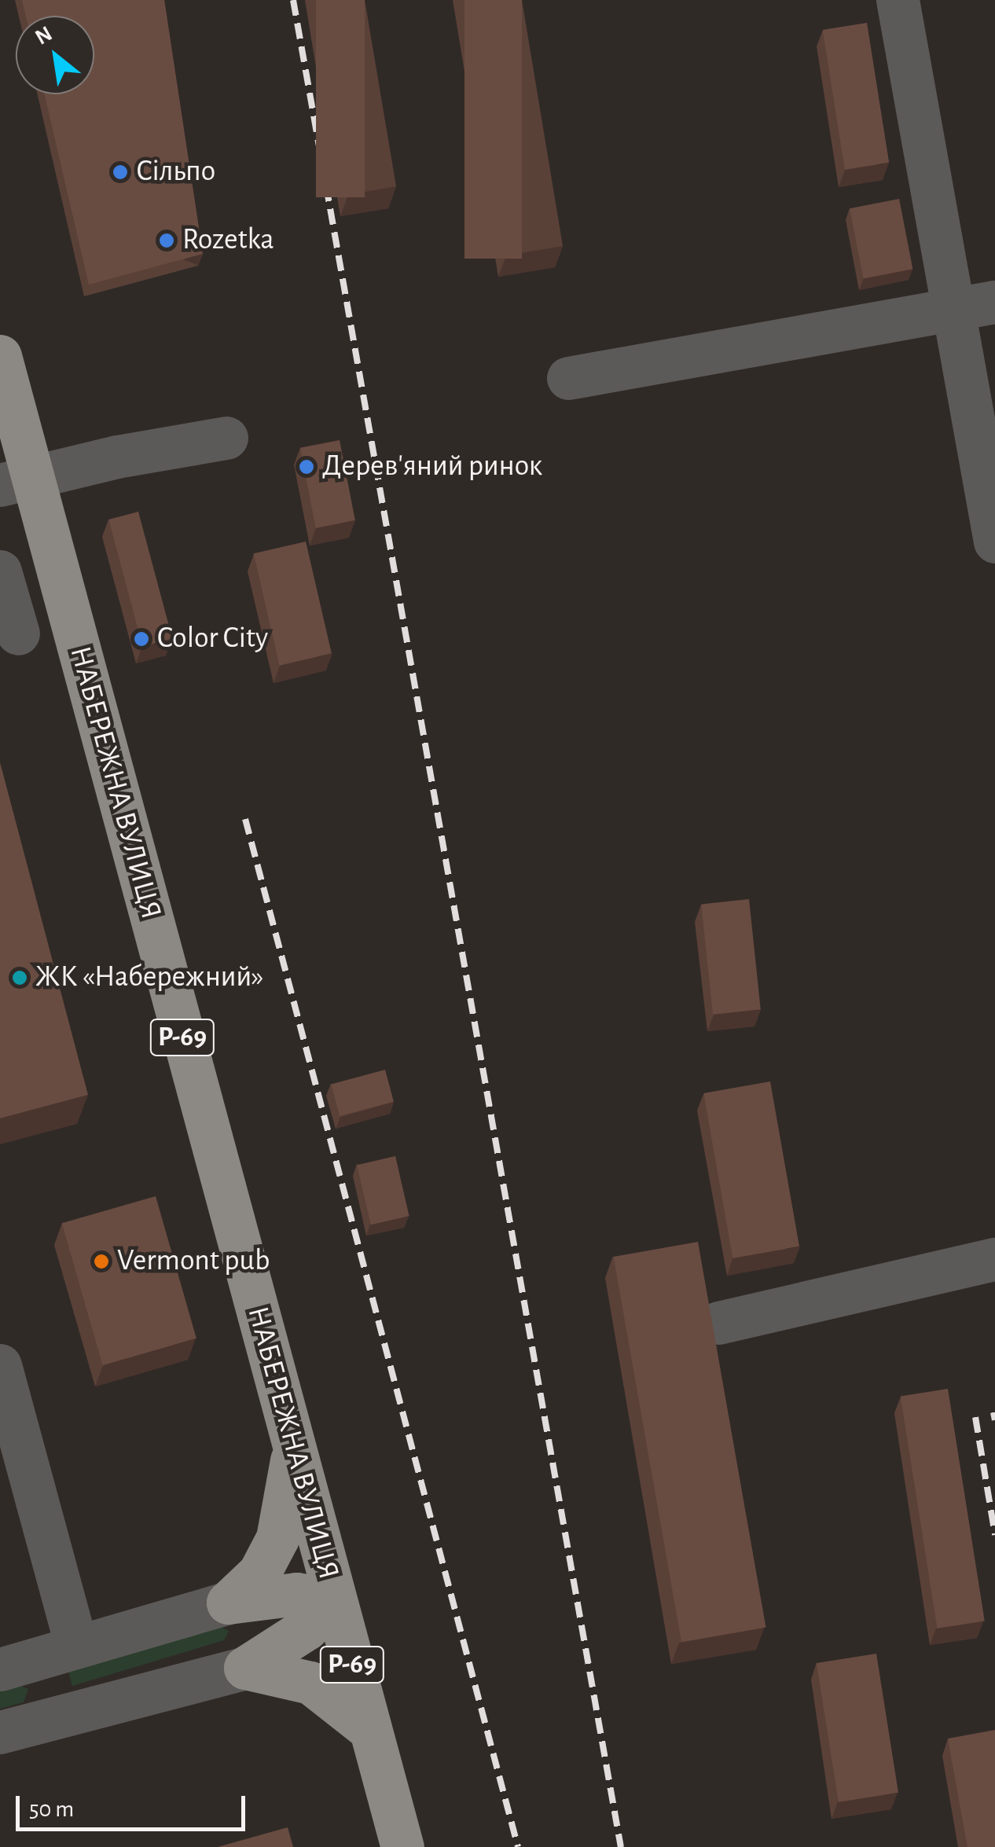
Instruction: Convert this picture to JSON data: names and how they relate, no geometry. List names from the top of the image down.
{
  "streets": {
    "main road": ["НАБЕРЕЖНА ВУЛИЦЯ", "Р-69"]
  },
  "places": [
    "Сільпо",
    "Rozetka",
    "Дерев'яний ринок",
    "Color City",
    "ЖК «Набережний»",
    "Vermont pub"
  ],
  "scale_bar": "50 m",
  "north": "top left"
}
